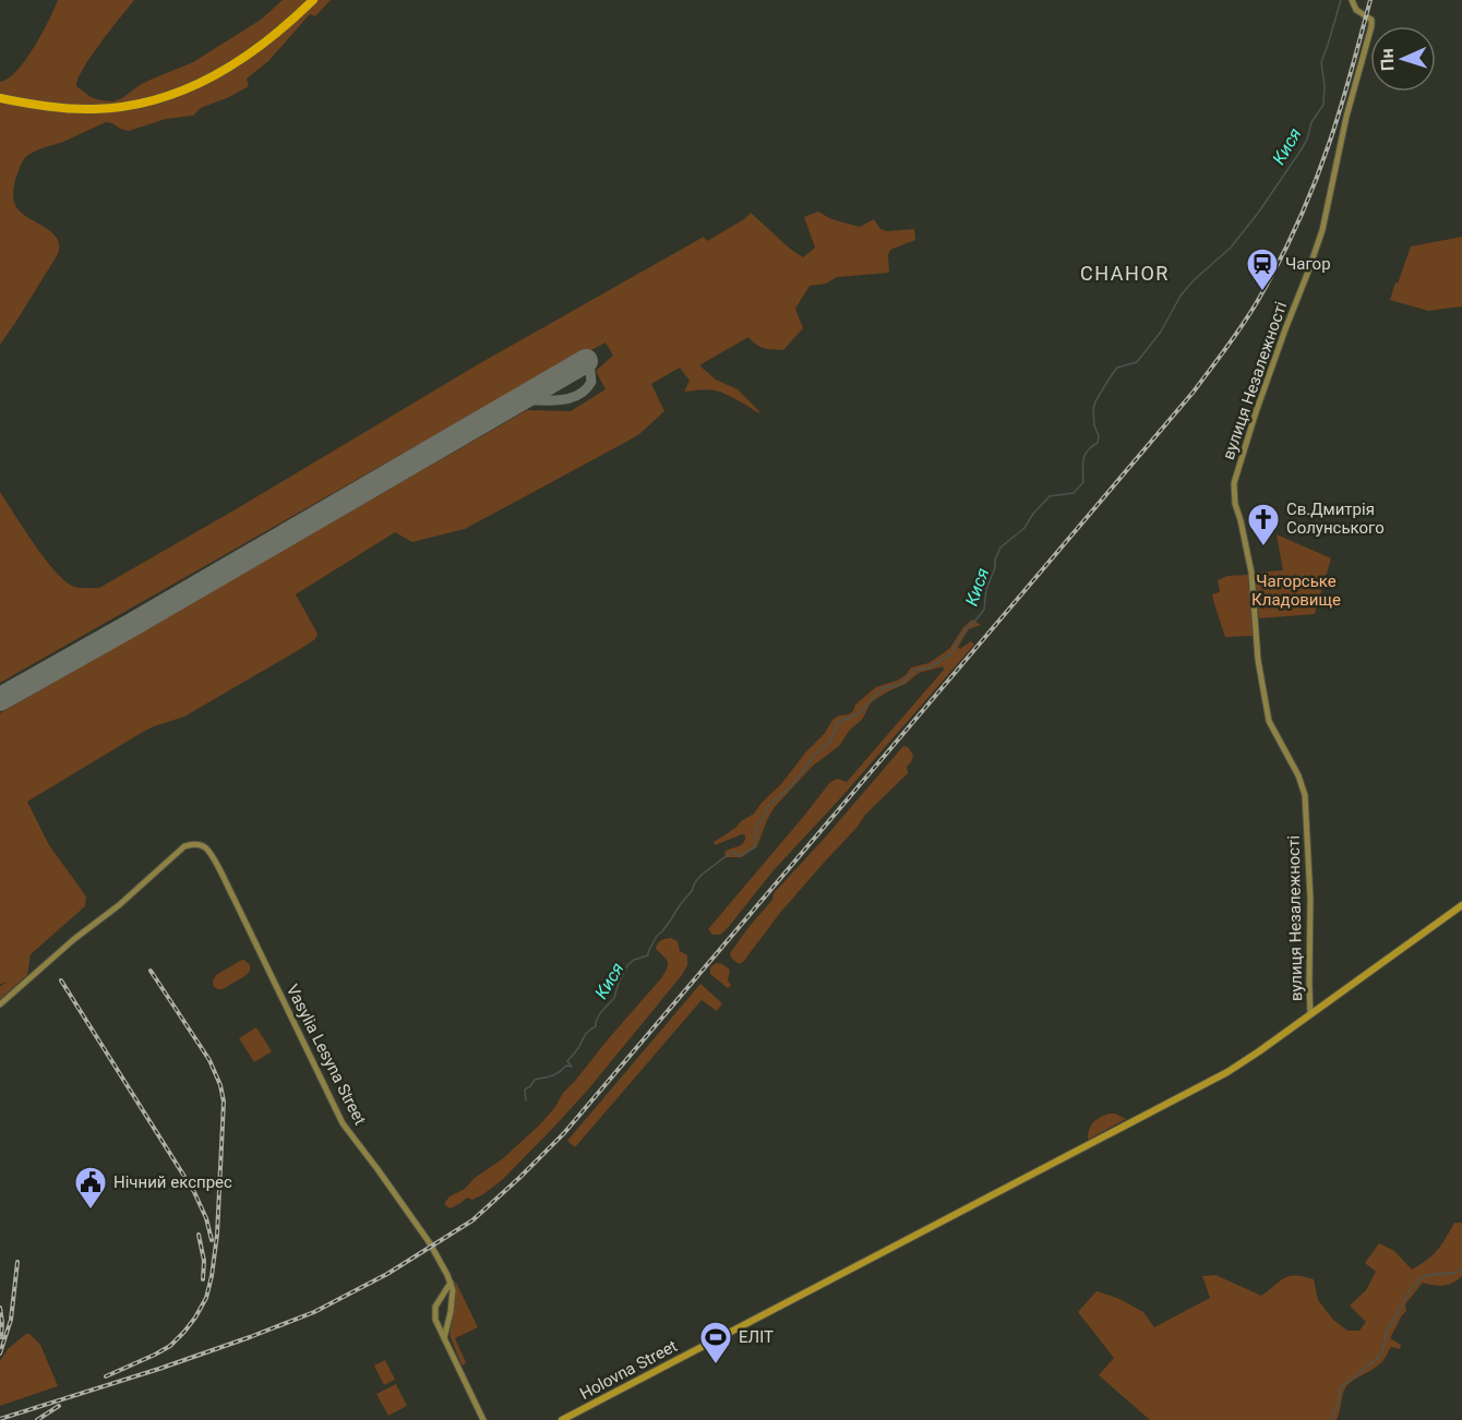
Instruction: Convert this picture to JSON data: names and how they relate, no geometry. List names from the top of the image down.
{
  "streets": {
    "main road": ["Holovna Street"],
    "street": ["вулиця Незалежності", "Vasylia Lesyna Street"]
  },
  "crossings": [
    ["вулиця Незалежності", "Holovna Street"]
  ],
  "districts": ["CHAHOR"],
  "water": ["Кися"],
  "parks": ["Чагорське Кладовище"],
  "places": {
    "station": ["Чагор"],
    "church": ["Св.Дмитрія Солунського"],
    "public building": ["Нічний експрес"],
    "sports": ["ЕЛІТ"]
  },
  "north": "left"
}
